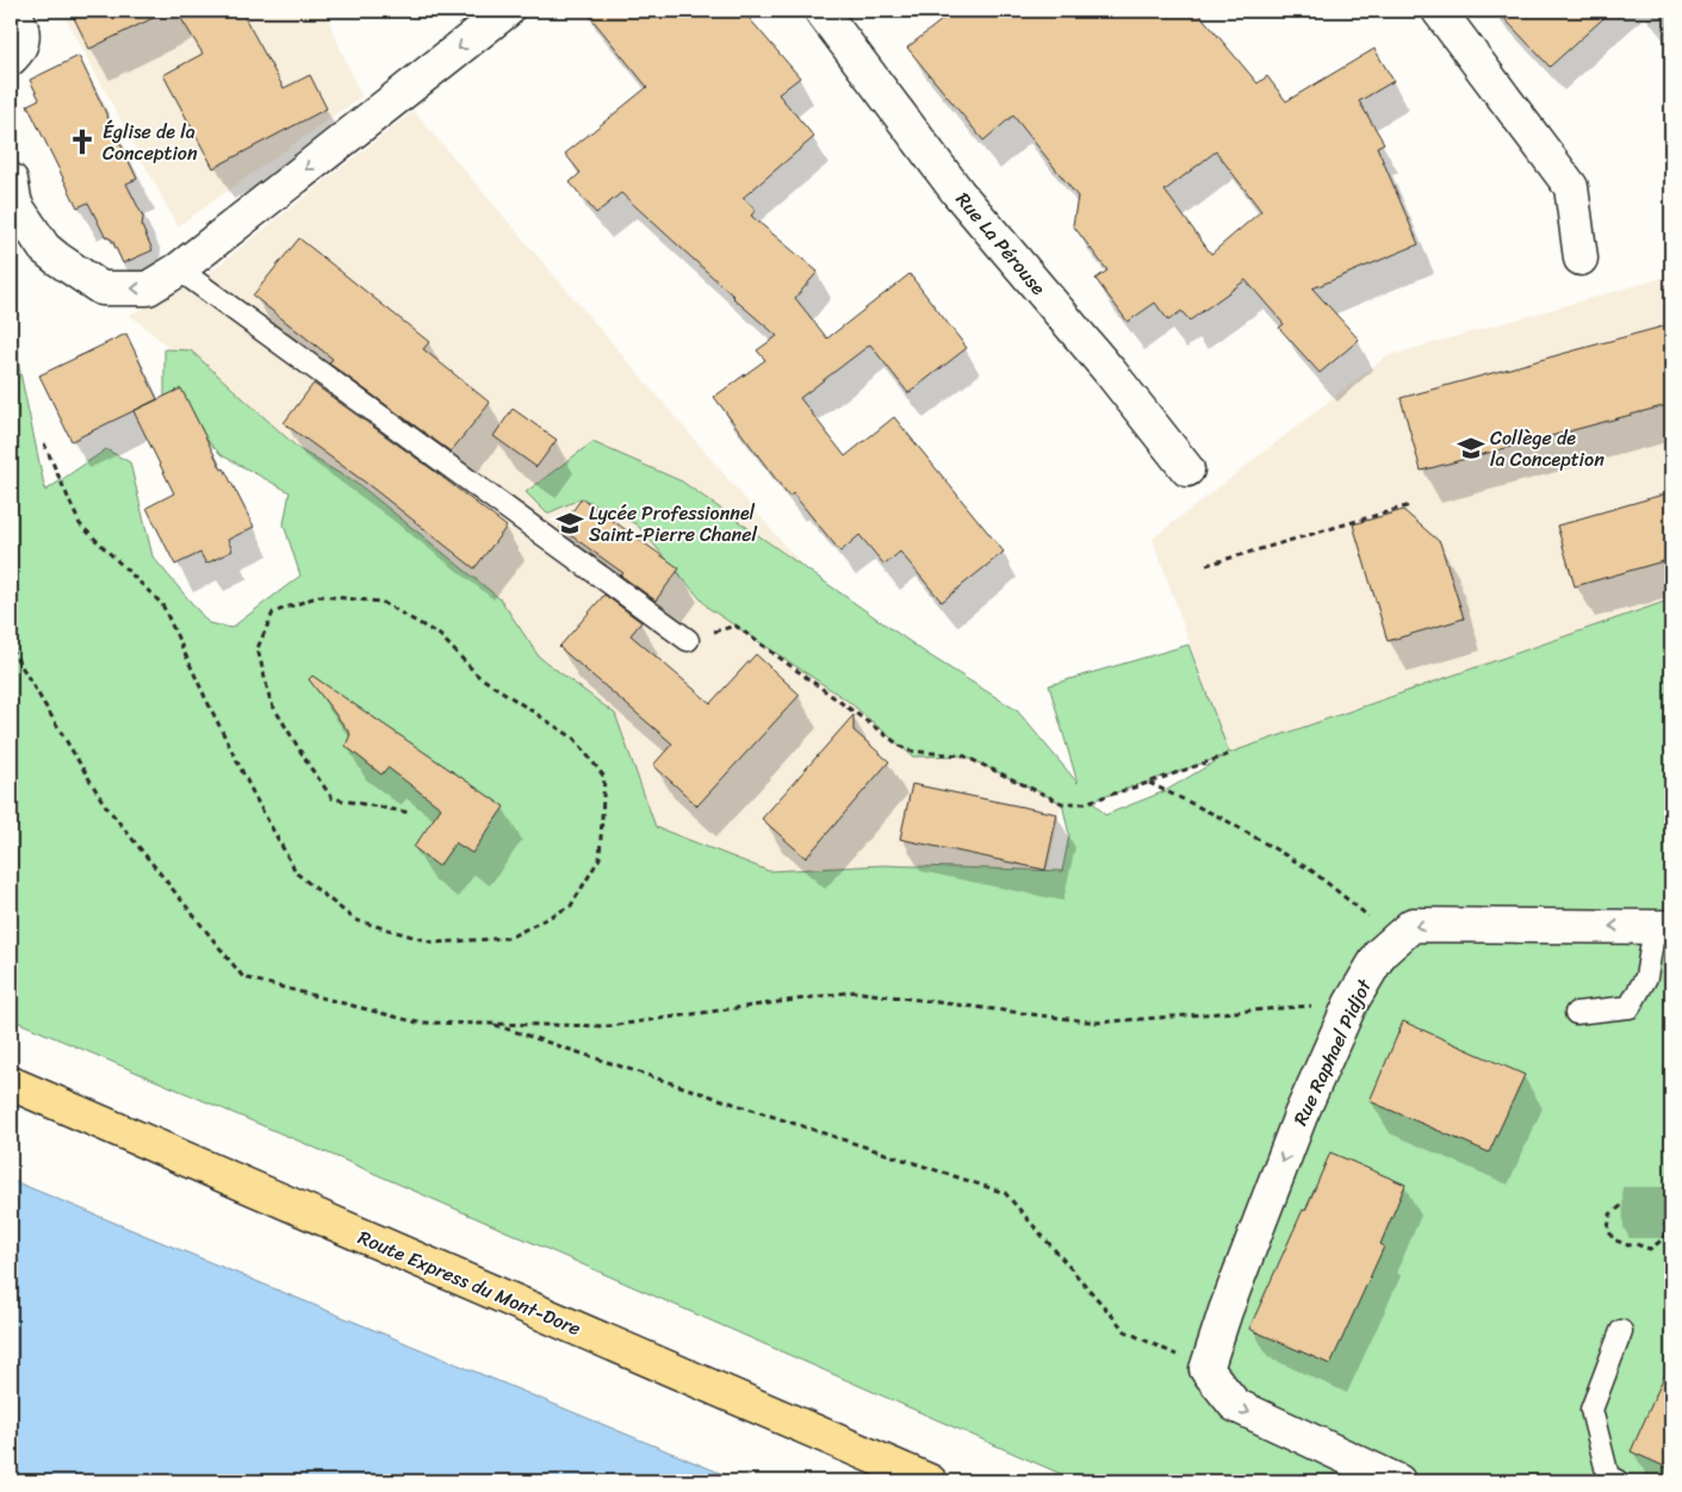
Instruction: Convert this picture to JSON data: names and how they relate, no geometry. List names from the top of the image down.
{
  "streets": {
    "main road": ["Route Express du Mont-Dore"],
    "street": ["Rue La Pérouse", "Rue Raphael Pidjot"]
  },
  "one_way": ["Rue Raphael Pidjot"],
  "places": {
    "church": ["Église de la Conception"],
    "school or university": ["Collège de la Conception", "Lycée Professionnel Saint-Pierre Chanel"]
  }
}
